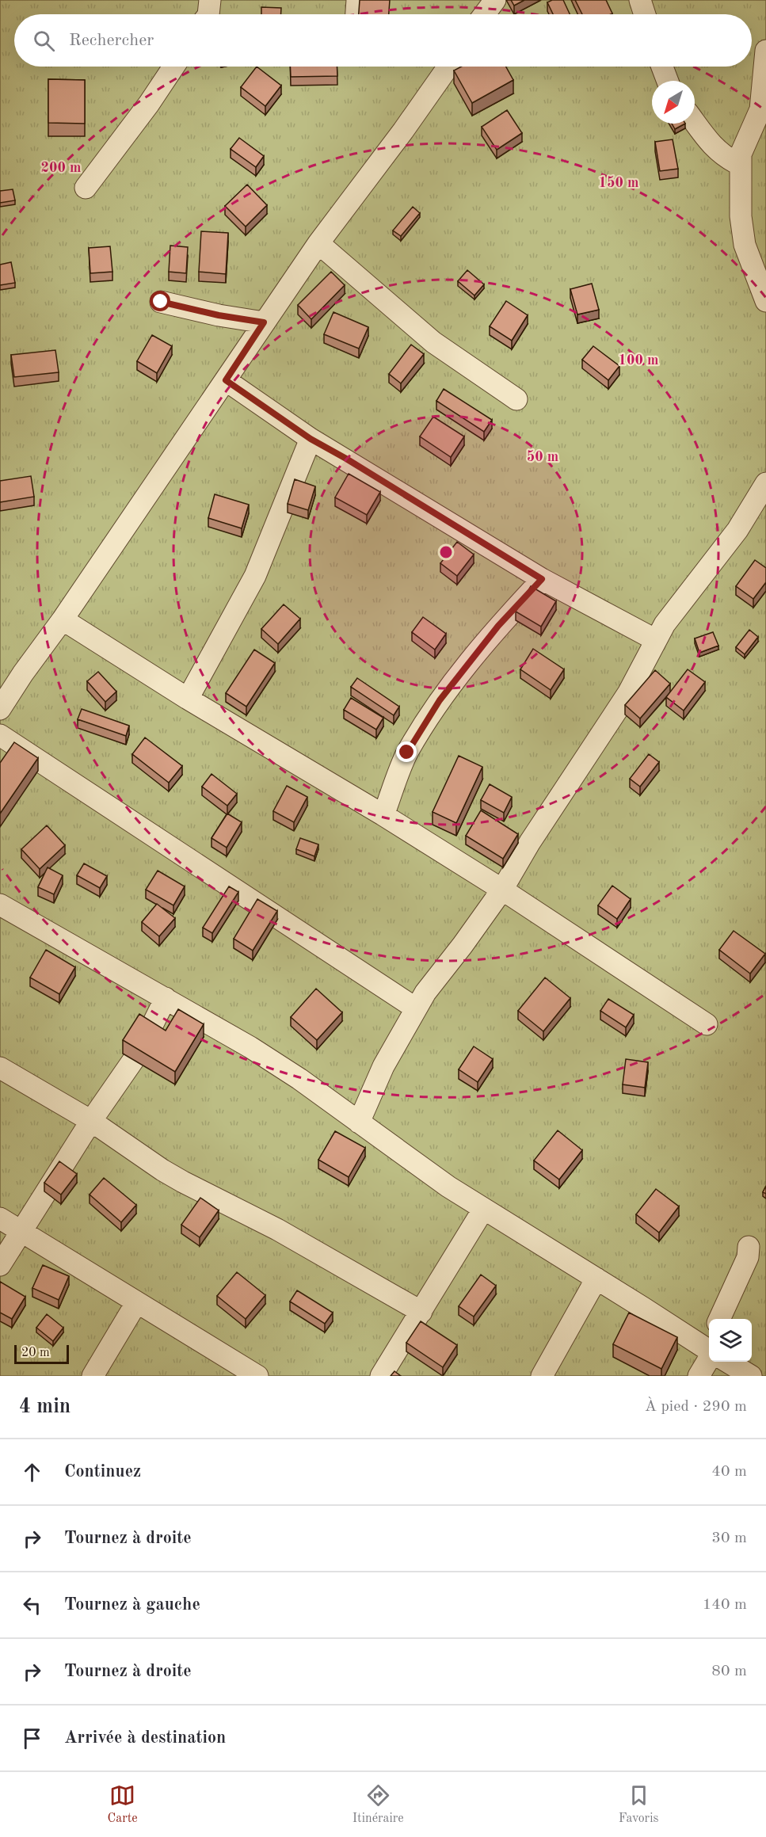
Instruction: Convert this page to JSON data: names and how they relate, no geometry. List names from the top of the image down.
{
  "scale_bar": "20 m",
  "north": "bottom left",
  "page": {
    "search": "Rechercher",
    "scale": "20 m",
    "heading": ["4 min", "À pied · 290 m"],
    "list": [
      ["Continuez", "40 m"],
      ["Tournez à droite", "30 m"],
      ["Tournez à gauche", "140 m"],
      ["Tournez à droite", "80 m"],
      "Arrivée à destination"
    ],
    "nav": ["Carte", "Itinéraire", "Favoris"]
  },
  "rings": [
    "200 m",
    "150 m",
    "100 m",
    "50 m"
  ]
}
